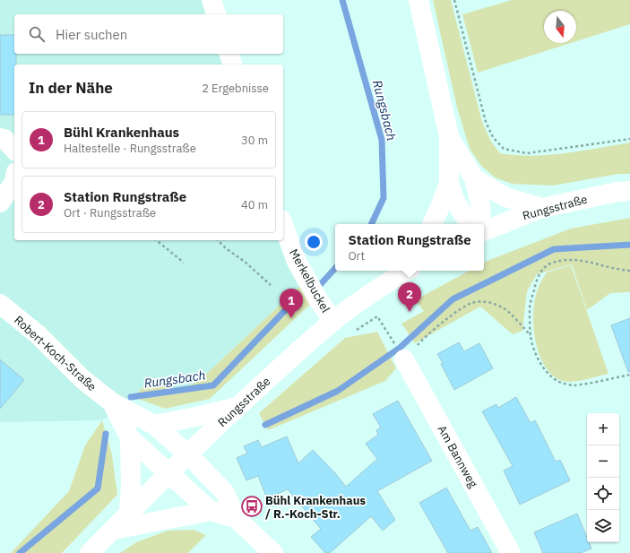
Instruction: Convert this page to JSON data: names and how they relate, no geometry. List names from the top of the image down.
{
  "streets": {
    "street": [
      "Rungsstraße",
      "Merkelbuckel",
      "Robert-Koch-Straße",
      "Am Bannweg"
    ]
  },
  "crossings": [
    ["Rungsstraße", "Merkelbuckel"],
    ["Rungsstraße", "Robert-Koch-Straße"]
  ],
  "water": ["Rungsbach"],
  "places": {
    "bus stop": ["Bühl Krankenhaus / R.-Koch-Str."]
  },
  "north": "bottom",
  "page": {
    "search": "Hier suchen",
    "heading": ["In der Nähe", "2 Ergebnisse"],
    "list": [
      {
        "mark": "1",
        "name": "Bühl Krankenhaus",
        "note": "Haltestelle · Rungsstraße",
        "value": "30 m"
      },
      {
        "mark": "2",
        "name": "Station Rungstraße",
        "note": "Ort · Rungsstraße",
        "value": "40 m"
      }
    ],
    "popup": ["Station Rungstraße", "Ort"],
    "pins": ["2", "1"],
    "map_buttons": ["+", "−"]
  }
}
